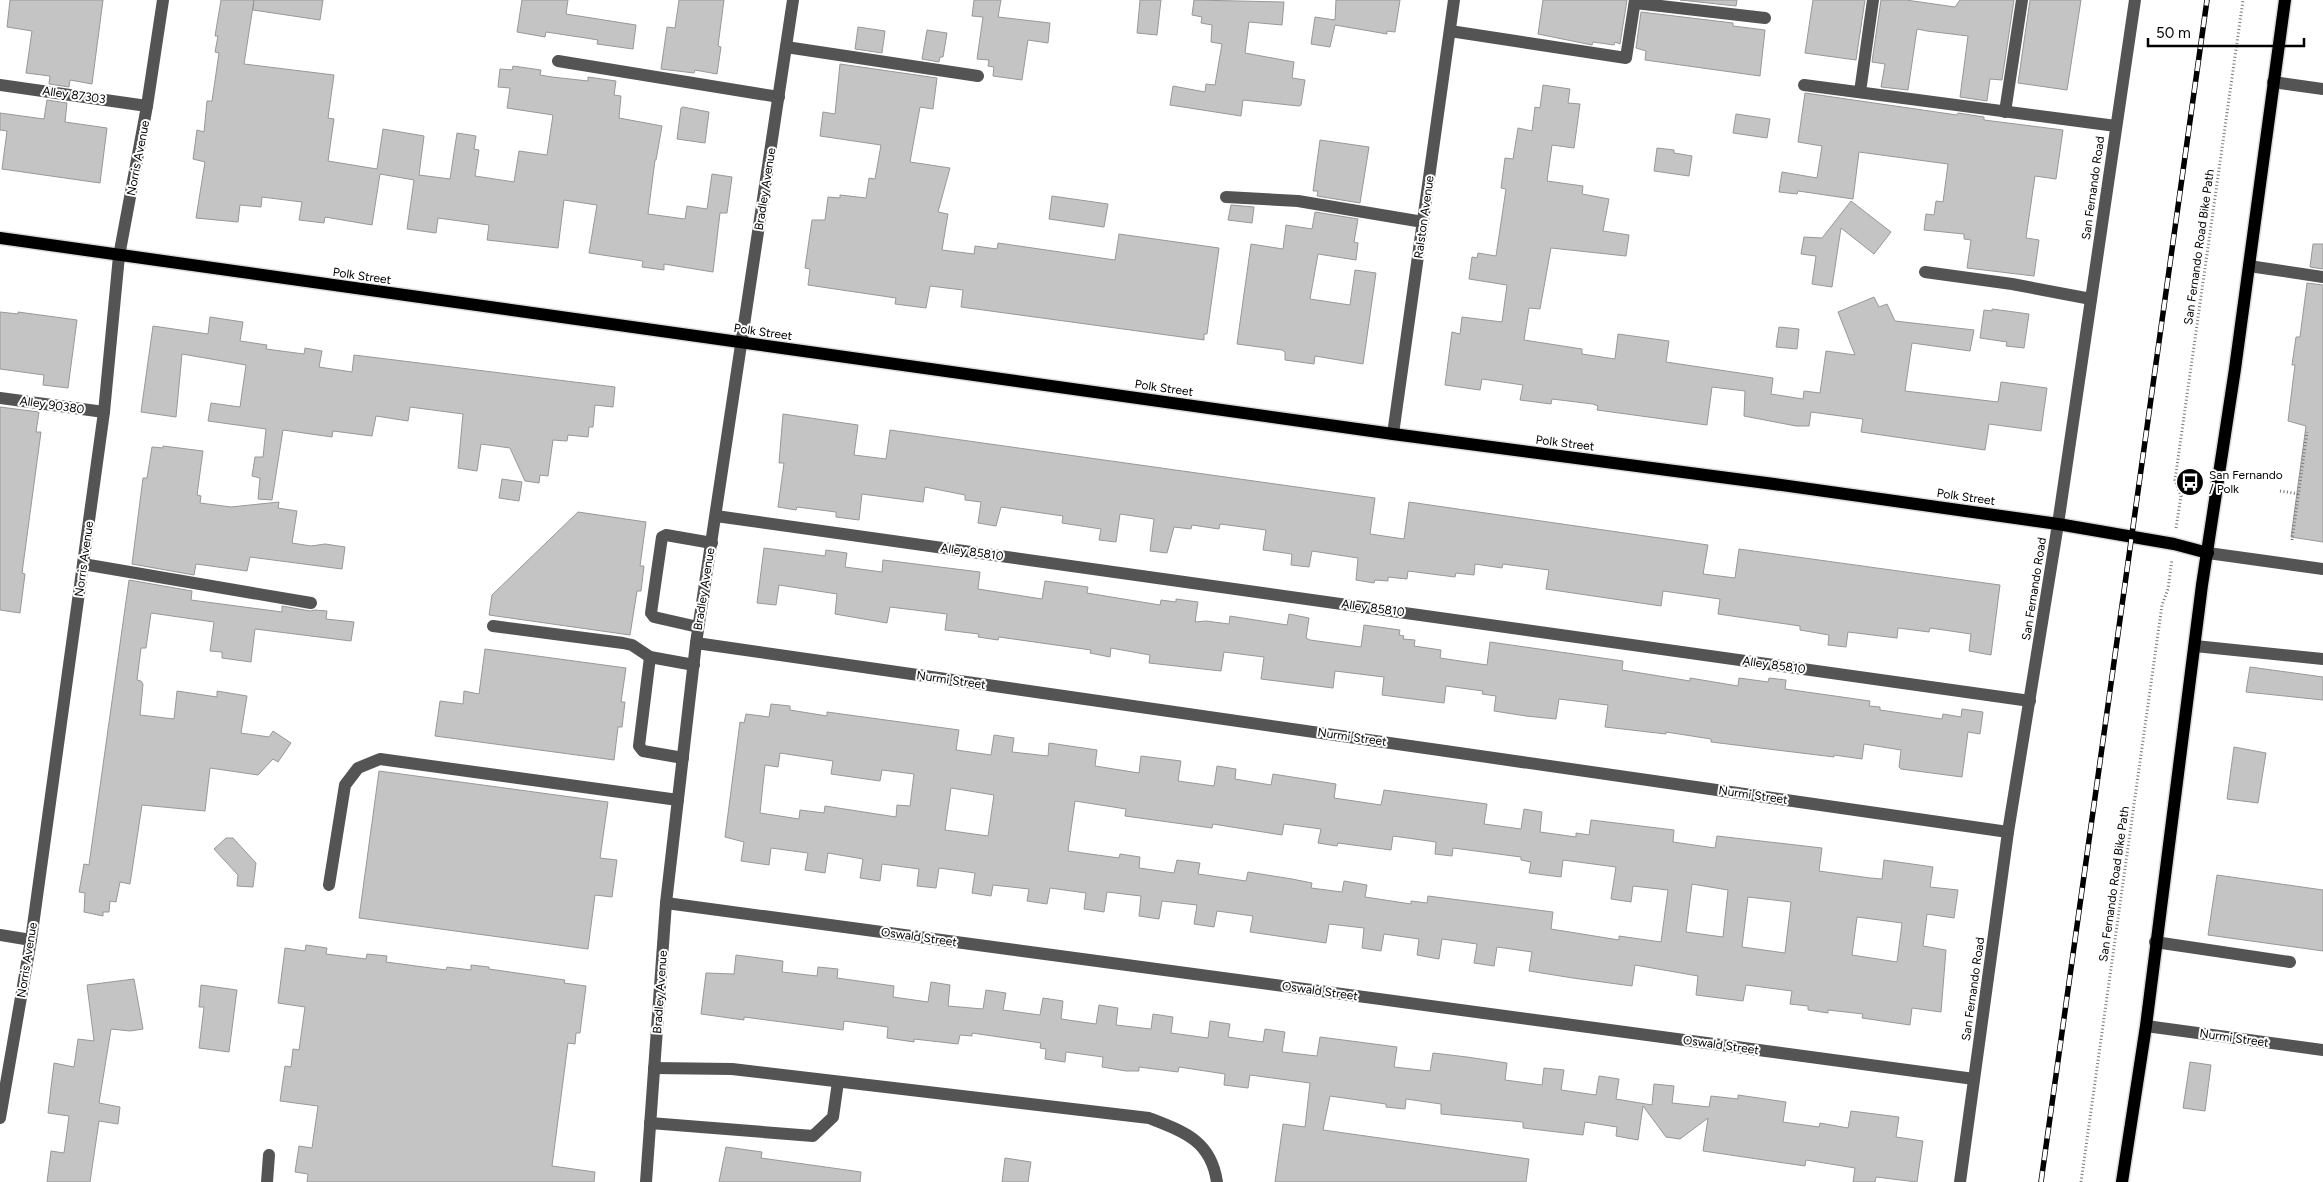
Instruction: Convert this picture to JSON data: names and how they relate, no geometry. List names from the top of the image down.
{
  "streets": {
    "main road": ["Polk Street"],
    "street": [
      "Alley 87303",
      "Norris Avenue",
      "San Fernando Road",
      "Bradley Avenue",
      "Ralston Avenue",
      "Alley 90380",
      "Alley 85810",
      "Nurmi Street",
      "Oswald Street"
    ],
    "path": ["San Fernando Road Bike Path"]
  },
  "crossings": [
    ["Alley 87303", "Norris Avenue"],
    ["Norris Avenue", "Polk Street"],
    ["Norris Avenue", "Alley 90380"],
    ["San Fernando Road", "Polk Street"],
    ["San Fernando Road", "Alley 85810"],
    ["San Fernando Road", "Nurmi Street"],
    ["San Fernando Road", "Oswald Street"],
    ["Bradley Avenue", "Polk Street"],
    ["Bradley Avenue", "Alley 85810"],
    ["Bradley Avenue", "Nurmi Street"],
    ["Bradley Avenue", "Oswald Street"],
    ["Ralston Avenue", "Polk Street"]
  ],
  "places": {
    "bus stop": ["San Fernando / Polk"]
  },
  "scale_bar": "50 m"
}
